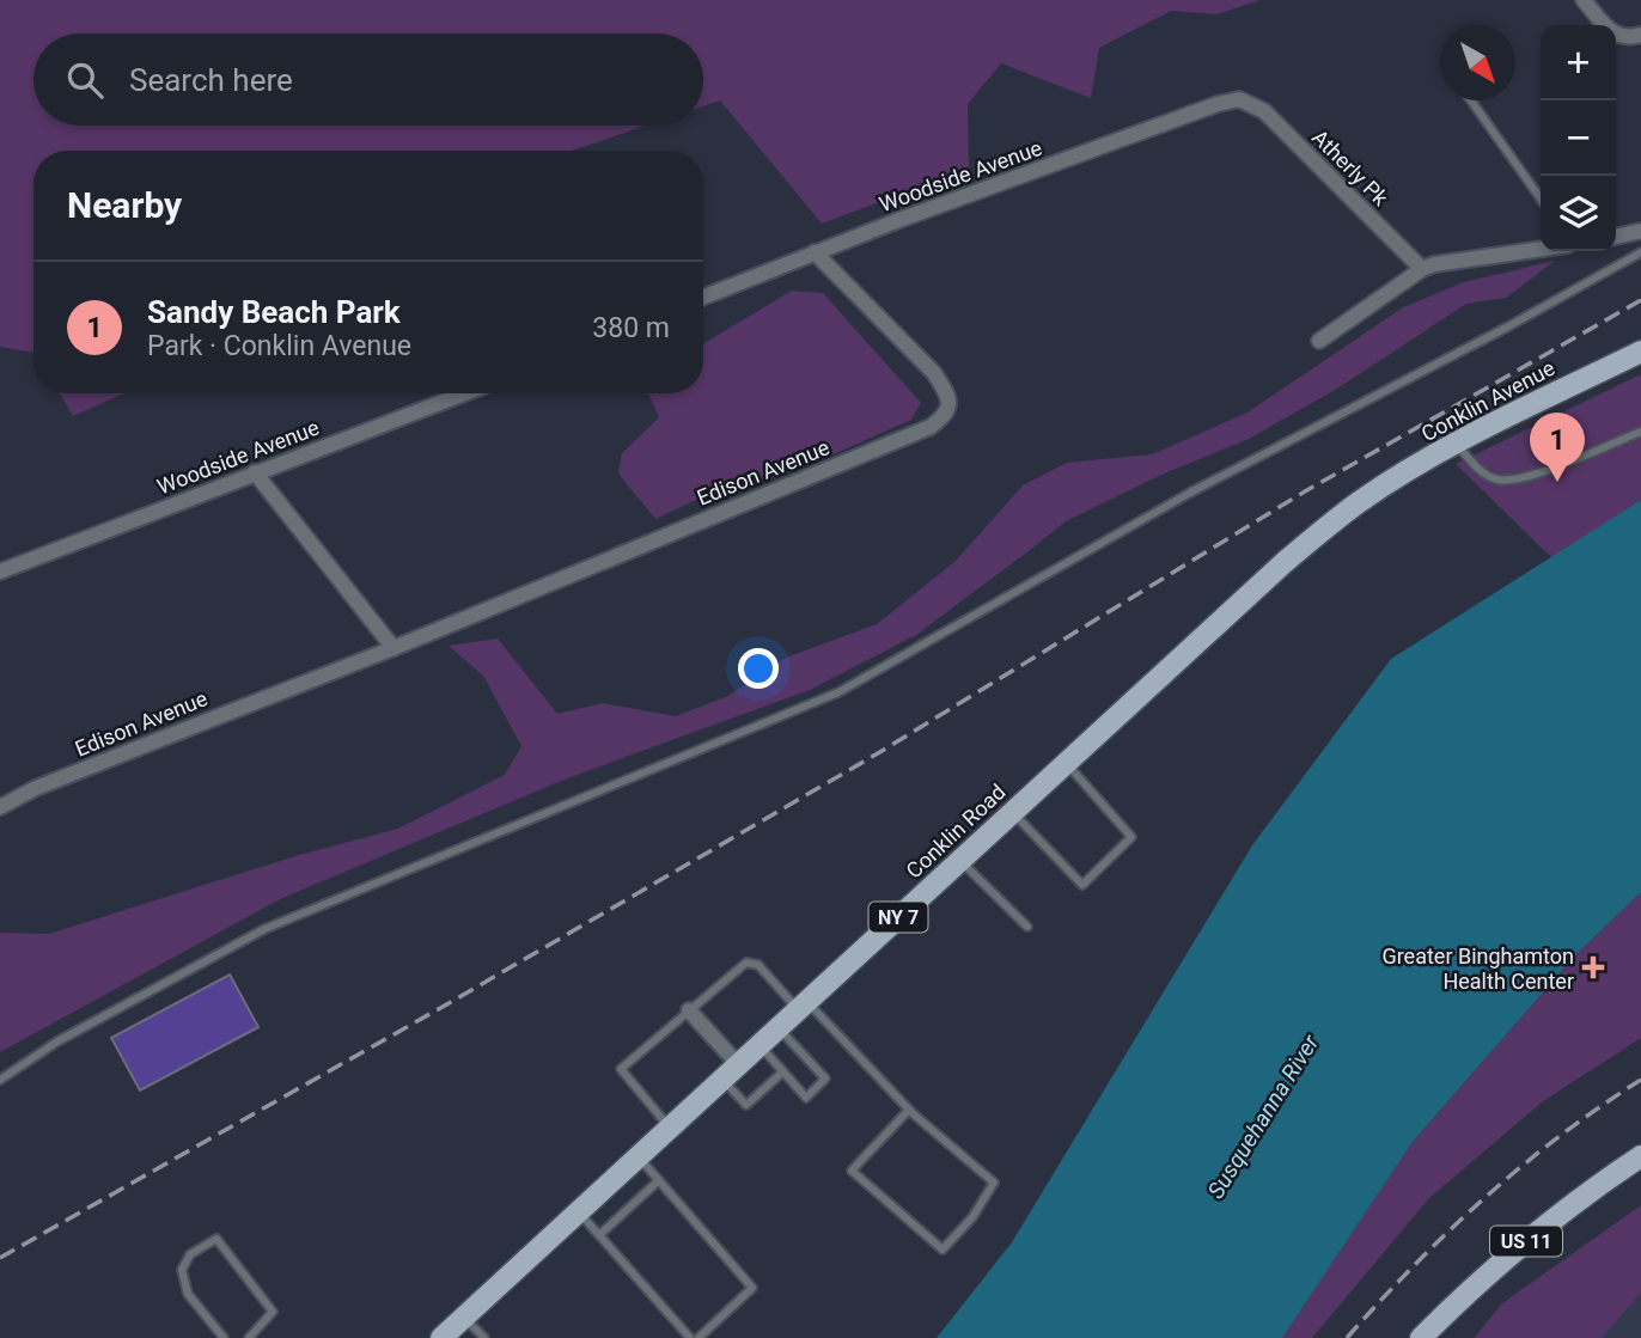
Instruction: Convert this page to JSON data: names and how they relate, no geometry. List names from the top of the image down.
{
  "streets": {
    "main road": [
      "Conklin Avenue",
      "Conklin Road",
      "NY 7",
      "US 11"
    ],
    "street": ["Atherly Pk", "Woodside Avenue", "Edison Avenue"]
  },
  "crossings": [
    ["Atherly Pk", "Woodside Avenue"],
    ["Woodside Avenue", "Edison Avenue"],
    ["Conklin Avenue", "Conklin Road"]
  ],
  "water": ["Susquehanna River"],
  "places": {
    "health": ["Greater Binghamton Health Center"]
  },
  "north": "bottom right",
  "page": {
    "map_buttons": ["+", "−"],
    "search": "Search here",
    "heading": "Nearby",
    "list": [
      {
        "mark": "1",
        "name": "Sandy Beach Park",
        "note": "Park · Conklin Avenue",
        "value": "380 m"
      }
    ],
    "pins": "1"
  }
}
